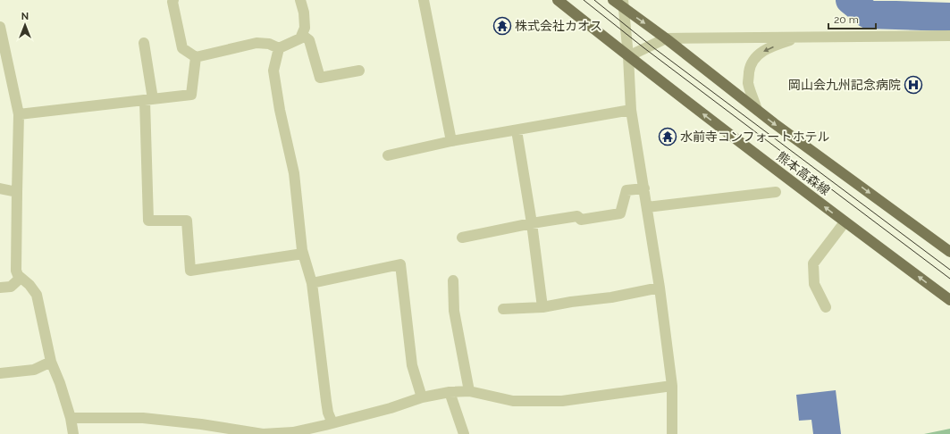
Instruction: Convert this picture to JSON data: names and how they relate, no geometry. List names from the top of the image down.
{
  "streets": {
    "main road": ["熊本高森線"]
  },
  "places": {
    "temple": ["株式会社カオス", "水前寺コンフォートホテル"],
    "hospital": ["岡山会九州記念病院"]
  },
  "scale_bar": "20 m",
  "north": "top"
}
